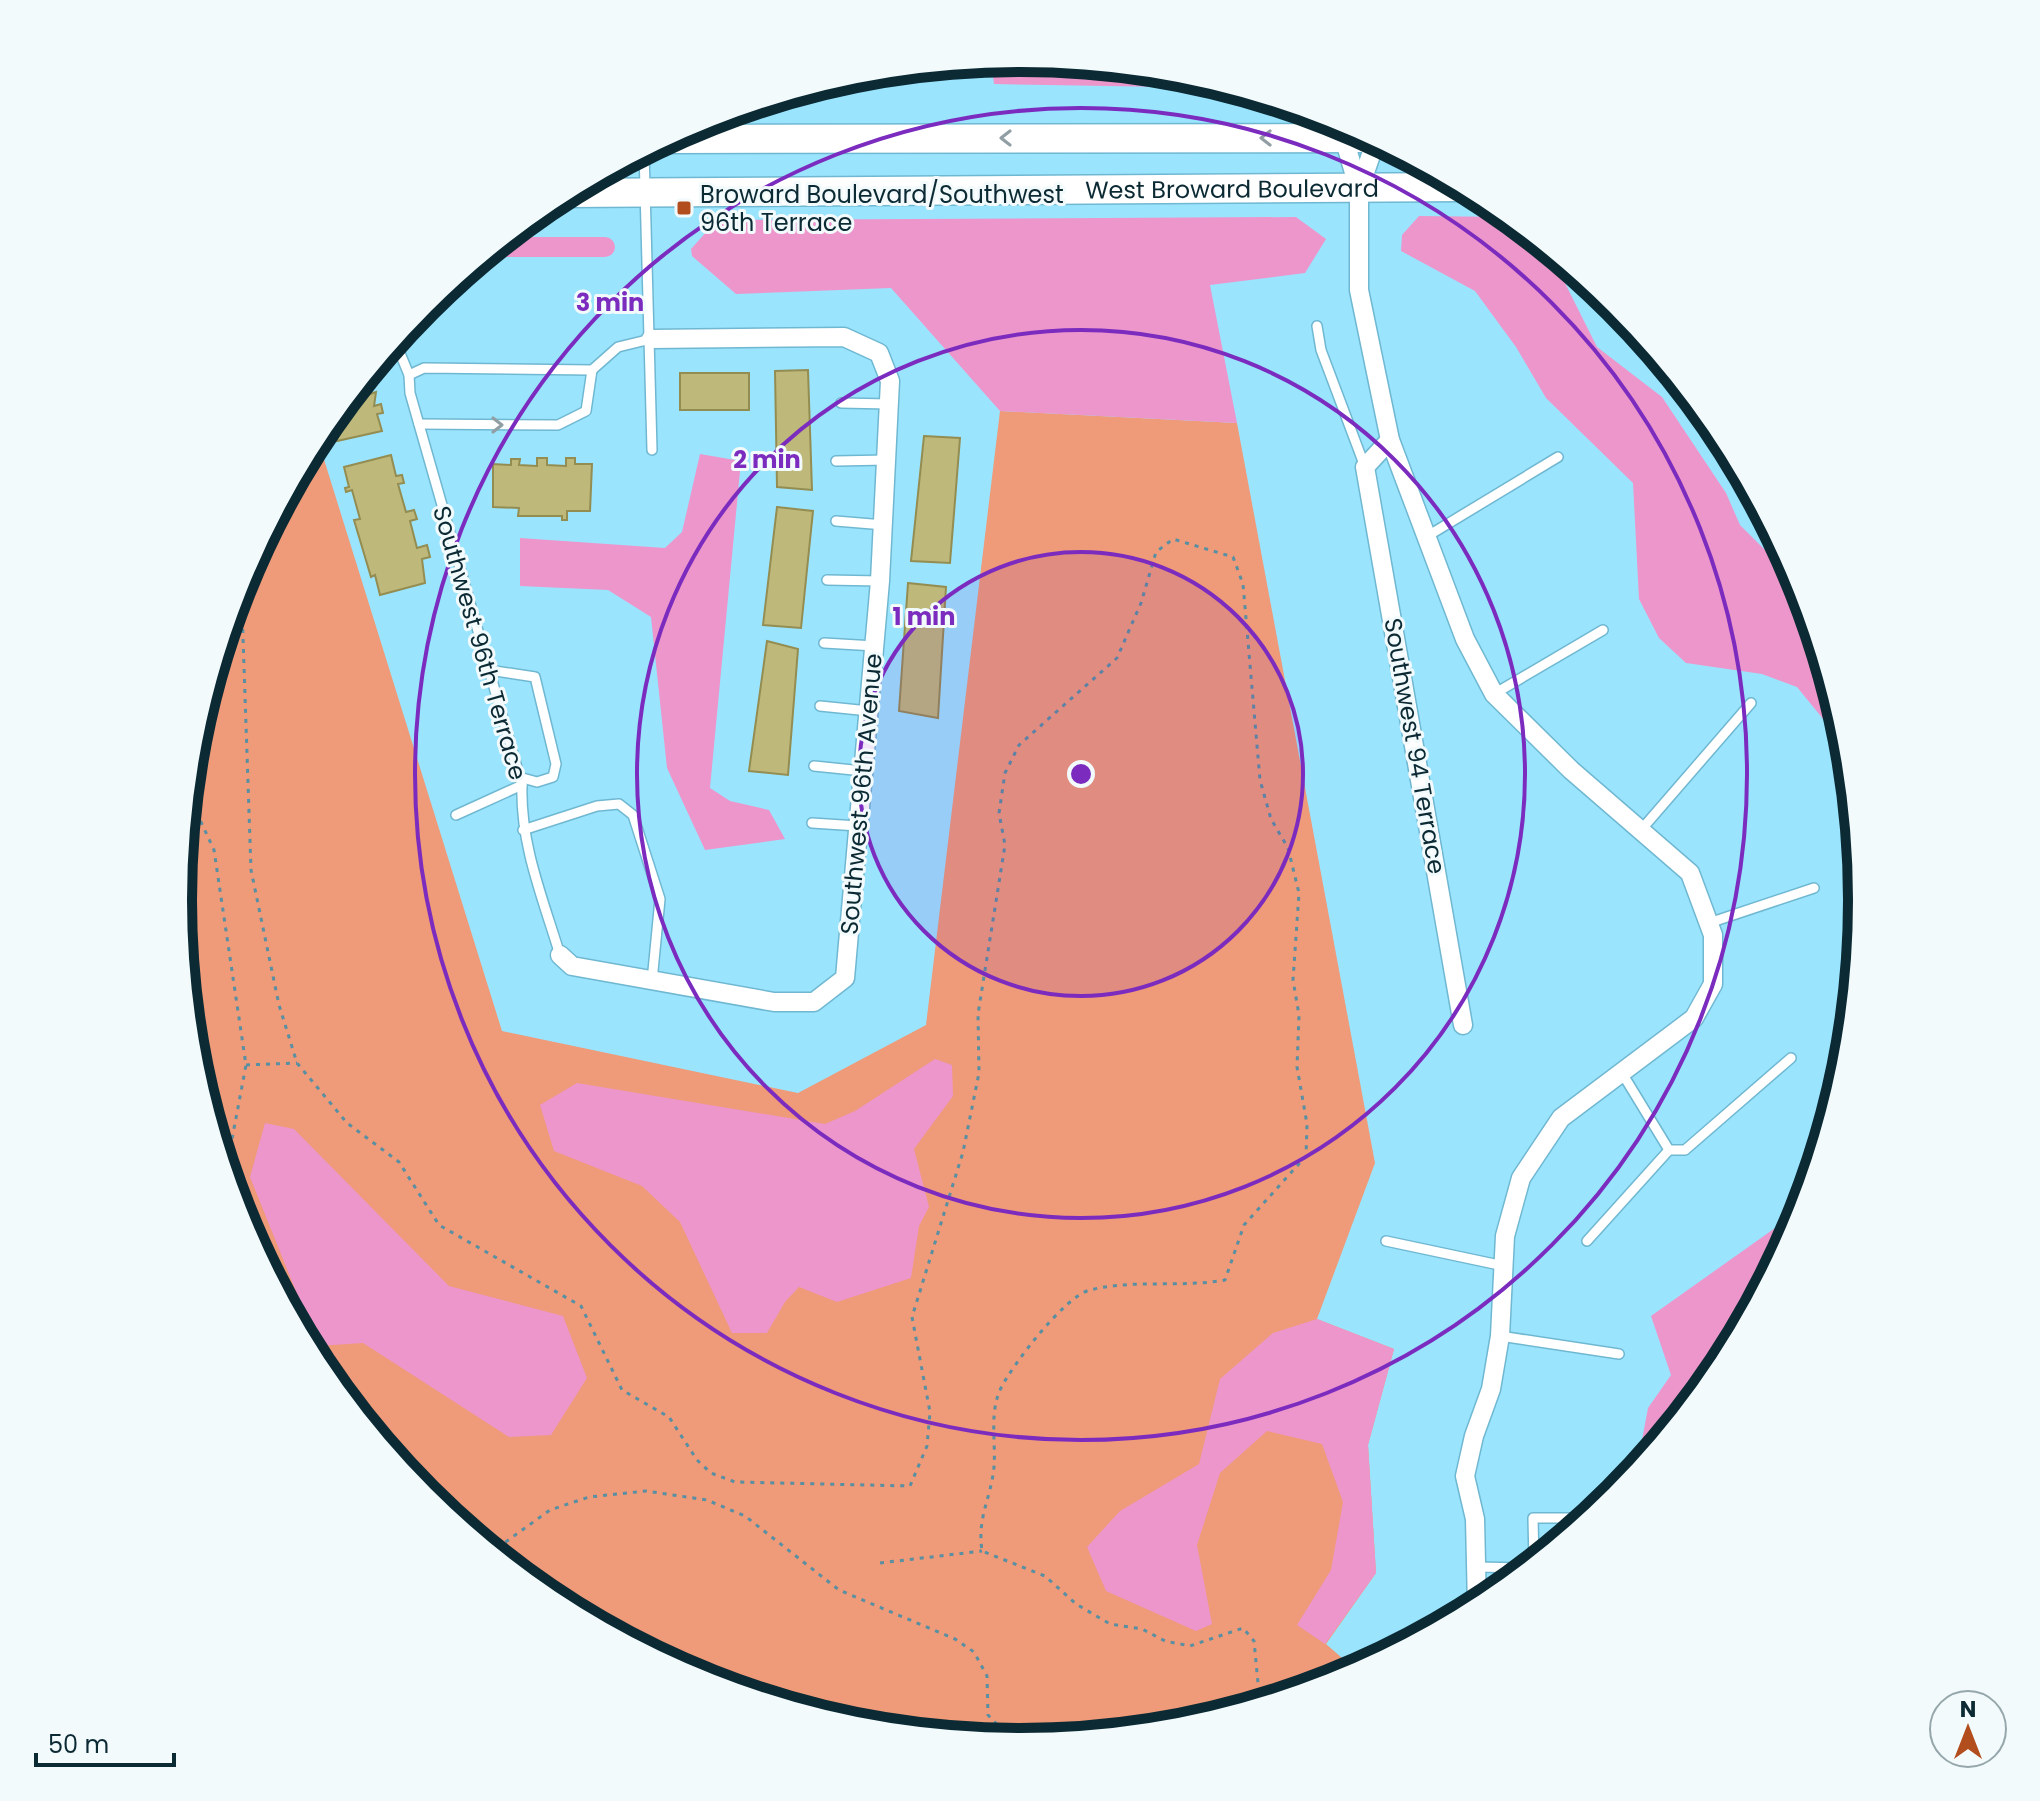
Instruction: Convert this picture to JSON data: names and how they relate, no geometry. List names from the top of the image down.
{
  "streets": {
    "main road": ["West Broward Boulevard"],
    "street": ["Southwest 94 Terrace", "Southwest 96th Avenue"],
    "lane": ["Southwest 96th Terrace"]
  },
  "crossings": [
    ["Southwest 96th Terrace", "Southwest 96th Avenue"]
  ],
  "places": {
    "transit": ["Broward Boulevard/Southwest 96th Terrace"]
  },
  "scale_bar": "50 m",
  "north": "top",
  "rings": ["3 min", "2 min", "1 min"]
}
